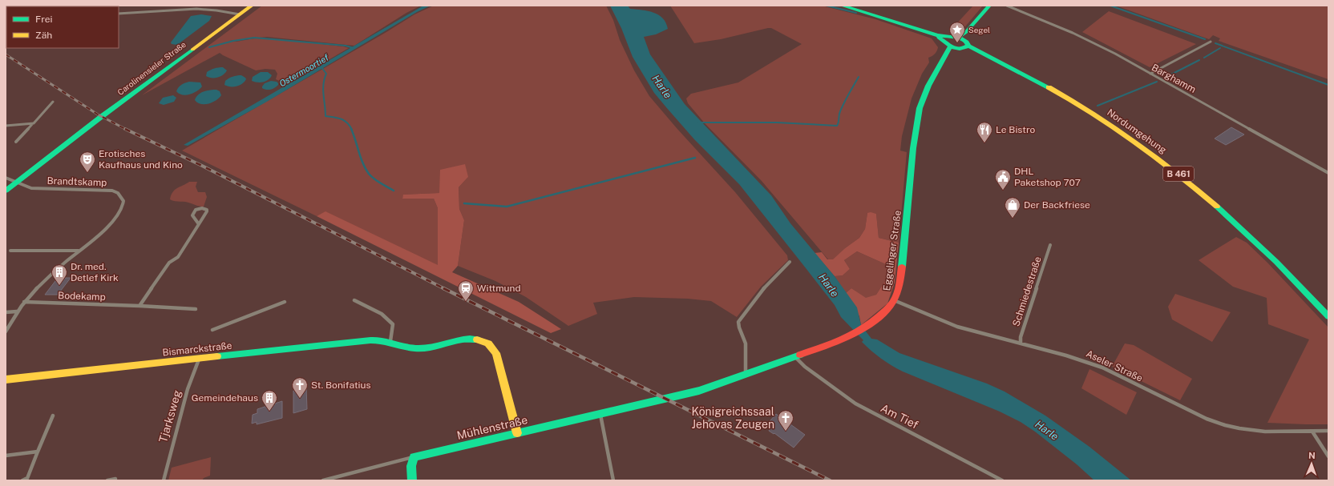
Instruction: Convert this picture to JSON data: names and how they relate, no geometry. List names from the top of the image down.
{
  "streets": {
    "street": [
      "Carolinensieler Straße",
      "Barghamm",
      "Nordumgehung",
      "B 461",
      "Brandtskamp",
      "Eggelinger Straße",
      "Schmiedestraße",
      "Bodekamp",
      "Bismarckstraße",
      "Aseler Straße",
      "Tjarksweg",
      "Am Tief",
      "Mühlenstraße"
    ]
  },
  "crossings": [
    ["Carolinensieler Straße", "Brandtskamp"],
    ["Brandtskamp", "Bodekamp"],
    ["Eggelinger Straße", "Aseler Straße"],
    ["Eggelinger Straße", "Am Tief"],
    ["Eggelinger Straße", "Mühlenstraße"],
    ["Schmiedestraße", "Aseler Straße"],
    ["Bismarckstraße", "Tjarksweg"],
    ["Bismarckstraße", "Mühlenstraße"]
  ],
  "water": ["Ostermoortief", "Harle"],
  "places": {
    "place": ["Segel"],
    "restaurant": ["Le Bistro"],
    "theatre": ["Erotisches Kaufhaus und Kino"],
    "public building": ["DHL Paketshop 707"],
    "shop": ["Der Backfriese"],
    "building": ["Dr. med. Detlef Kirk", "Gemeindehaus"],
    "station": ["Wittmund"],
    "church": ["St. Bonifatius", "Königreichssaal Jehovas Zeugen"]
  },
  "legend": ["Frei", "Zäh"],
  "north": "top"
}
